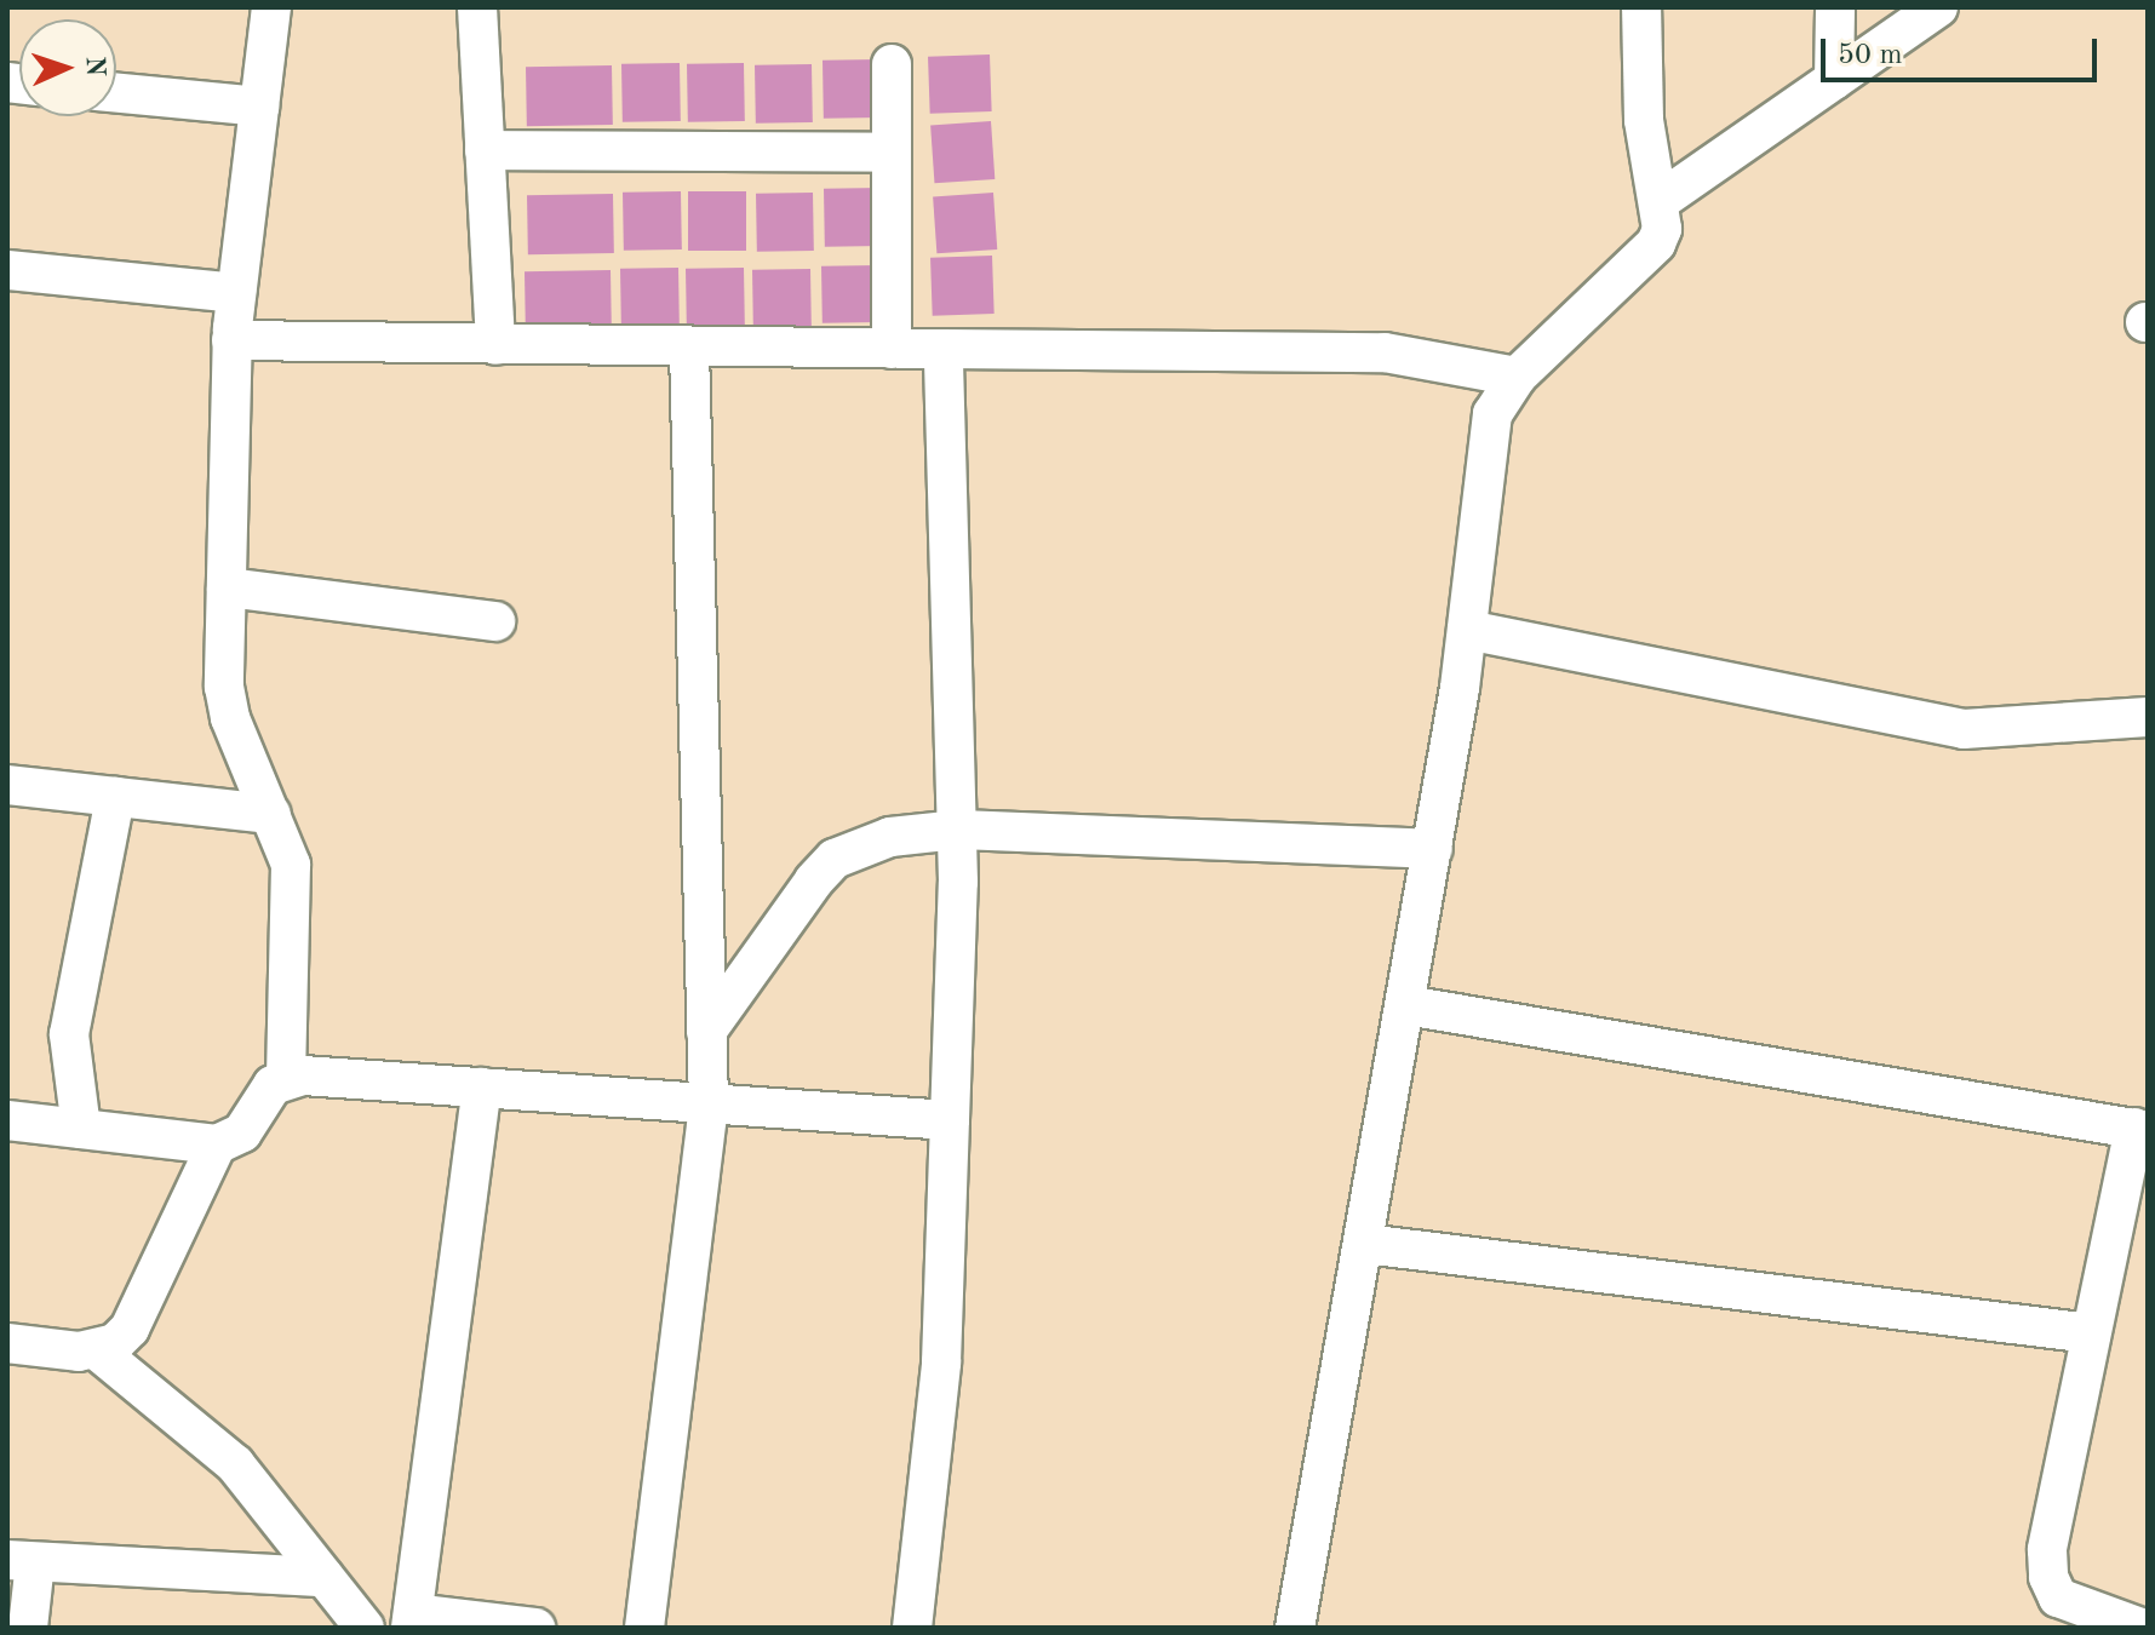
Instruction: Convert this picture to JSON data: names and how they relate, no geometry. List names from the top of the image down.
{
  "scale_bar": "50 m",
  "north": "right"
}
